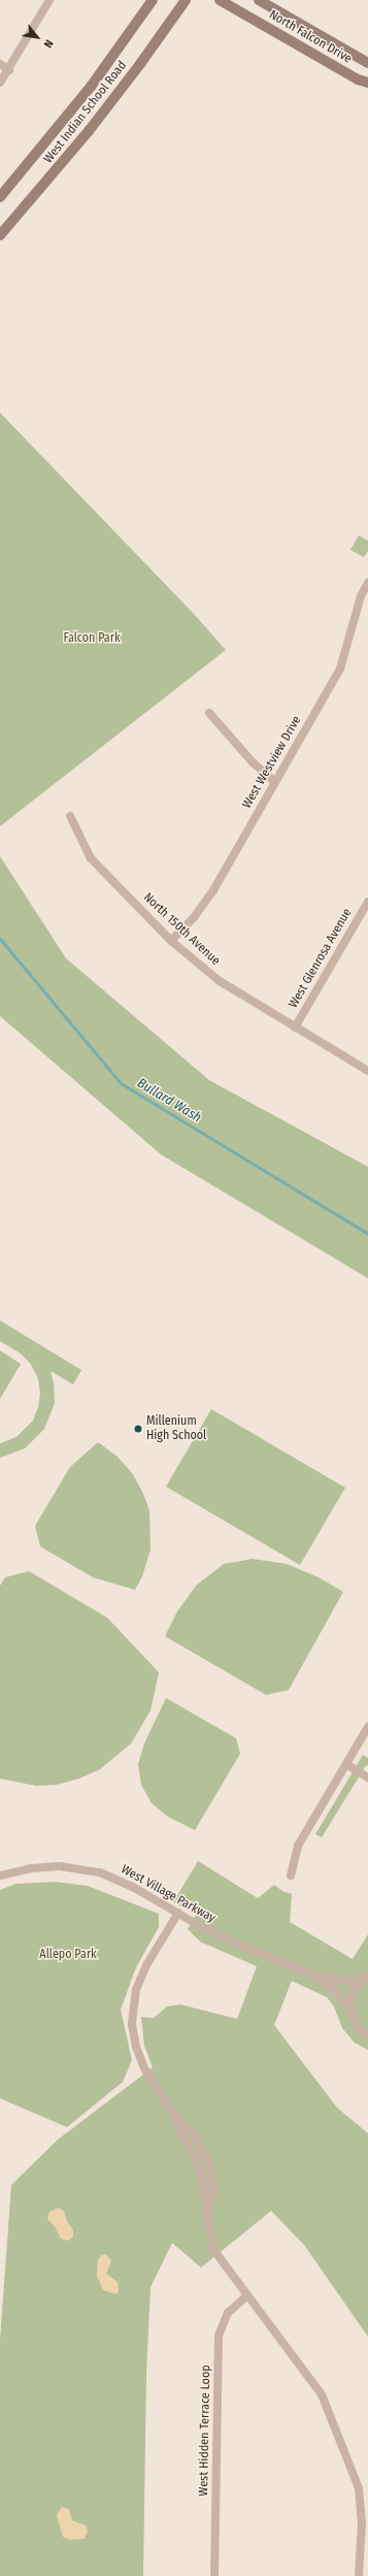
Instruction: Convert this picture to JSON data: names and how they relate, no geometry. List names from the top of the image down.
{
  "streets": {
    "main road": ["North Falcon Drive", "West Indian School Road"],
    "street": [
      "West Westview Drive",
      "North 150th Avenue",
      "West Glenrosa Avenue",
      "West Village Parkway",
      "West Hidden Terrace Loop"
    ]
  },
  "crossings": [
    ["West Westview Drive", "North 150th Avenue"],
    ["North 150th Avenue", "West Glenrosa Avenue"]
  ],
  "water": ["Bullard Wash"],
  "parks": ["Falcon Park", "Allepo Park"],
  "places": ["Millenium High School"],
  "north": "bottom right"
}
